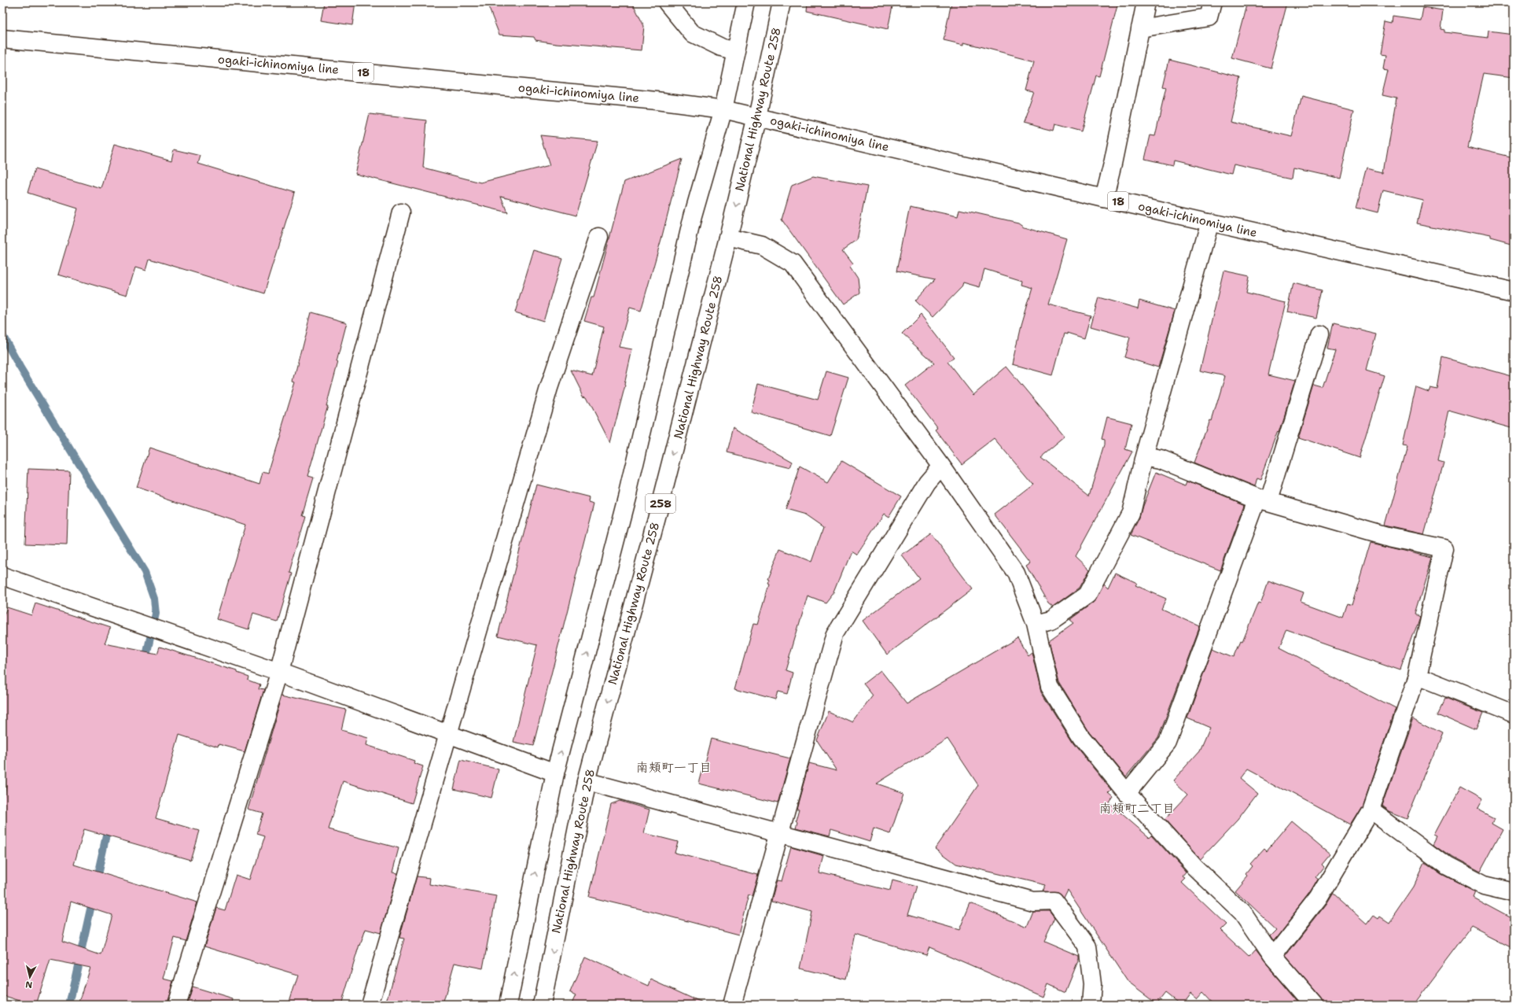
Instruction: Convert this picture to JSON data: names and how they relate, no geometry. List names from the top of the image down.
{
  "streets": {
    "main road": [
      "ogaki-ichinomiya line",
      "18",
      "National Highway Route 258",
      "258"
    ]
  },
  "crossings": [
    ["ogaki-ichinomiya line", "National Highway Route 258"],
    ["ogaki-ichinomiya line", "258"]
  ],
  "districts": ["南頬町一丁目", "南頬町二丁目"],
  "north": "bottom"
}
